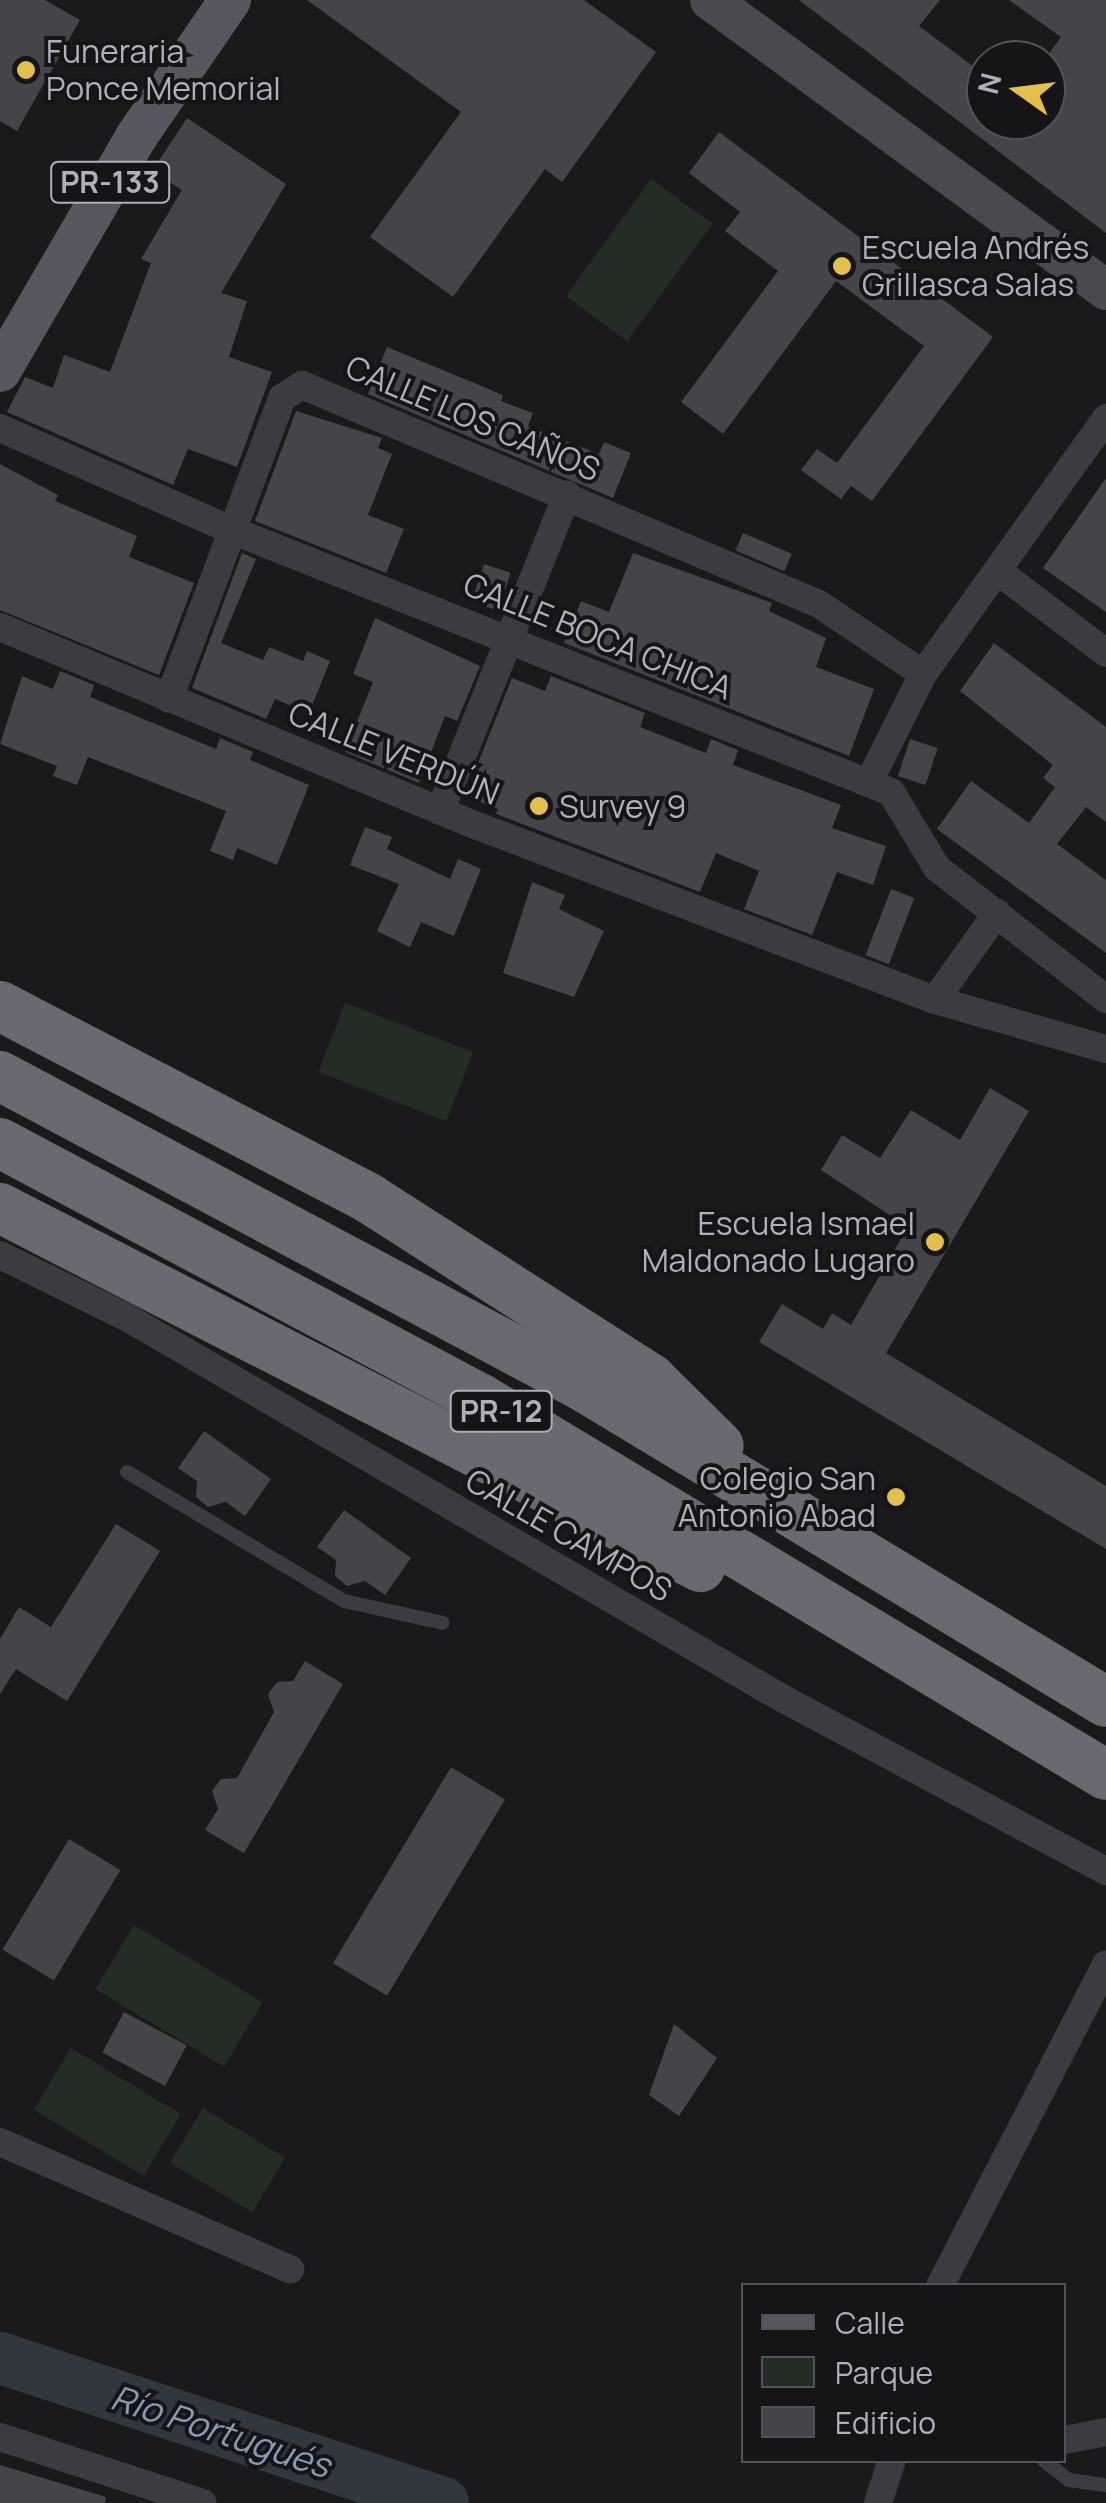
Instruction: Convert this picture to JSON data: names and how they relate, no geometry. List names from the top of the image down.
{
  "streets": {
    "highway": ["PR-12"],
    "main road": ["PR-133"],
    "street": [
      "CALLE LOS CAÑOS",
      "CALLE BOCA CHICA",
      "CALLE VERDÚN",
      "CALLE CAMPOS"
    ]
  },
  "crossings": [
    ["CALLE LOS CAÑOS", "CALLE BOCA CHICA"],
    ["CALLE LOS CAÑOS", "CALLE VERDÚN"]
  ],
  "water": ["Río Portugués"],
  "places": [
    "Funeraria Ponce Memorial",
    "Escuela Andrés Grillasca Salas",
    "Survey 9",
    "Escuela Ismael Maldonado Lugaro",
    "Colegio San Antonio Abad"
  ],
  "legend": ["Calle", "Parque", "Edificio"],
  "north": "left"
}
